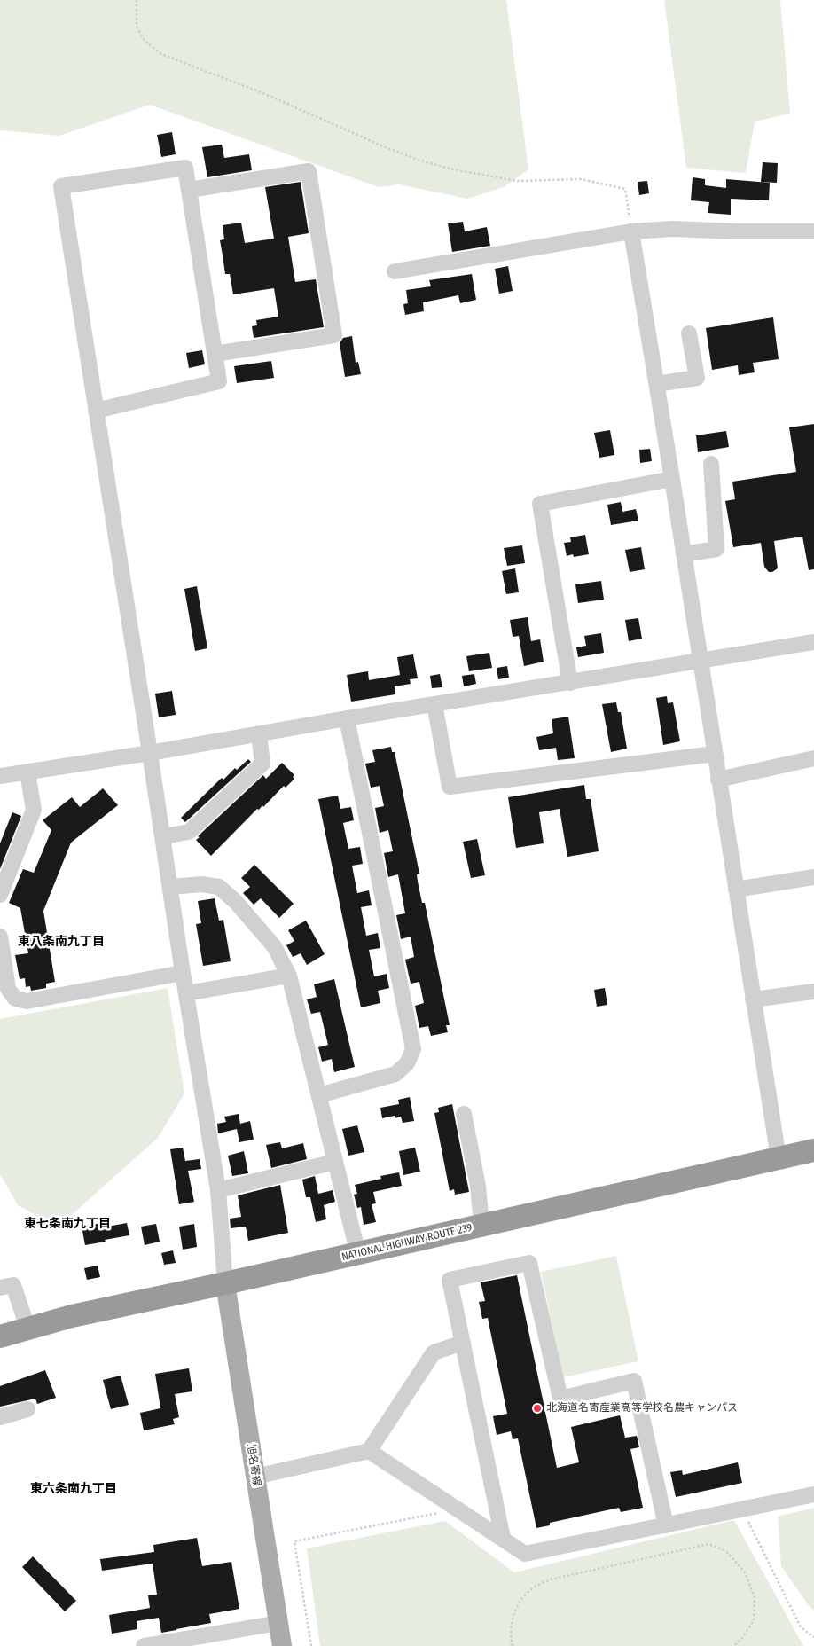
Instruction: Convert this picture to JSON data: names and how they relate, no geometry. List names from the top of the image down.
{
  "streets": {
    "highway": ["NATIONAL HIGHWAY ROUTE 239"],
    "main road": ["旭名寄線"]
  },
  "crossings": [
    ["NATIONAL HIGHWAY ROUTE 239", "旭名寄線"]
  ],
  "districts": ["東八条南九丁目", "東七条南九丁目", "東六条南九丁目"],
  "places": ["北海道名寄産業高等学校名農キャンパス"]
}
